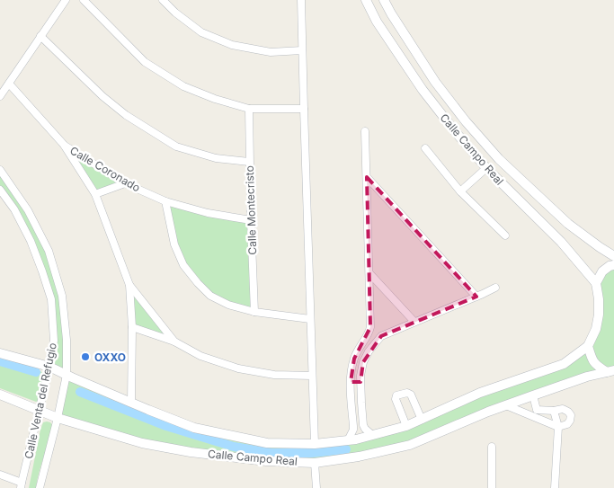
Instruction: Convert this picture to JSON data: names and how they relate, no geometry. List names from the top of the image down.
{
  "streets": {
    "street": [
      "Calle Campo Real",
      "Calle Coronado",
      "Calle Montecristo",
      "Calle Venta del Refugio"
    ]
  },
  "crossings": [
    ["Calle Campo Real", "Calle Venta del Refugio"],
    ["Calle Coronado", "Calle Montecristo"]
  ],
  "places": ["OXXO"]
}
